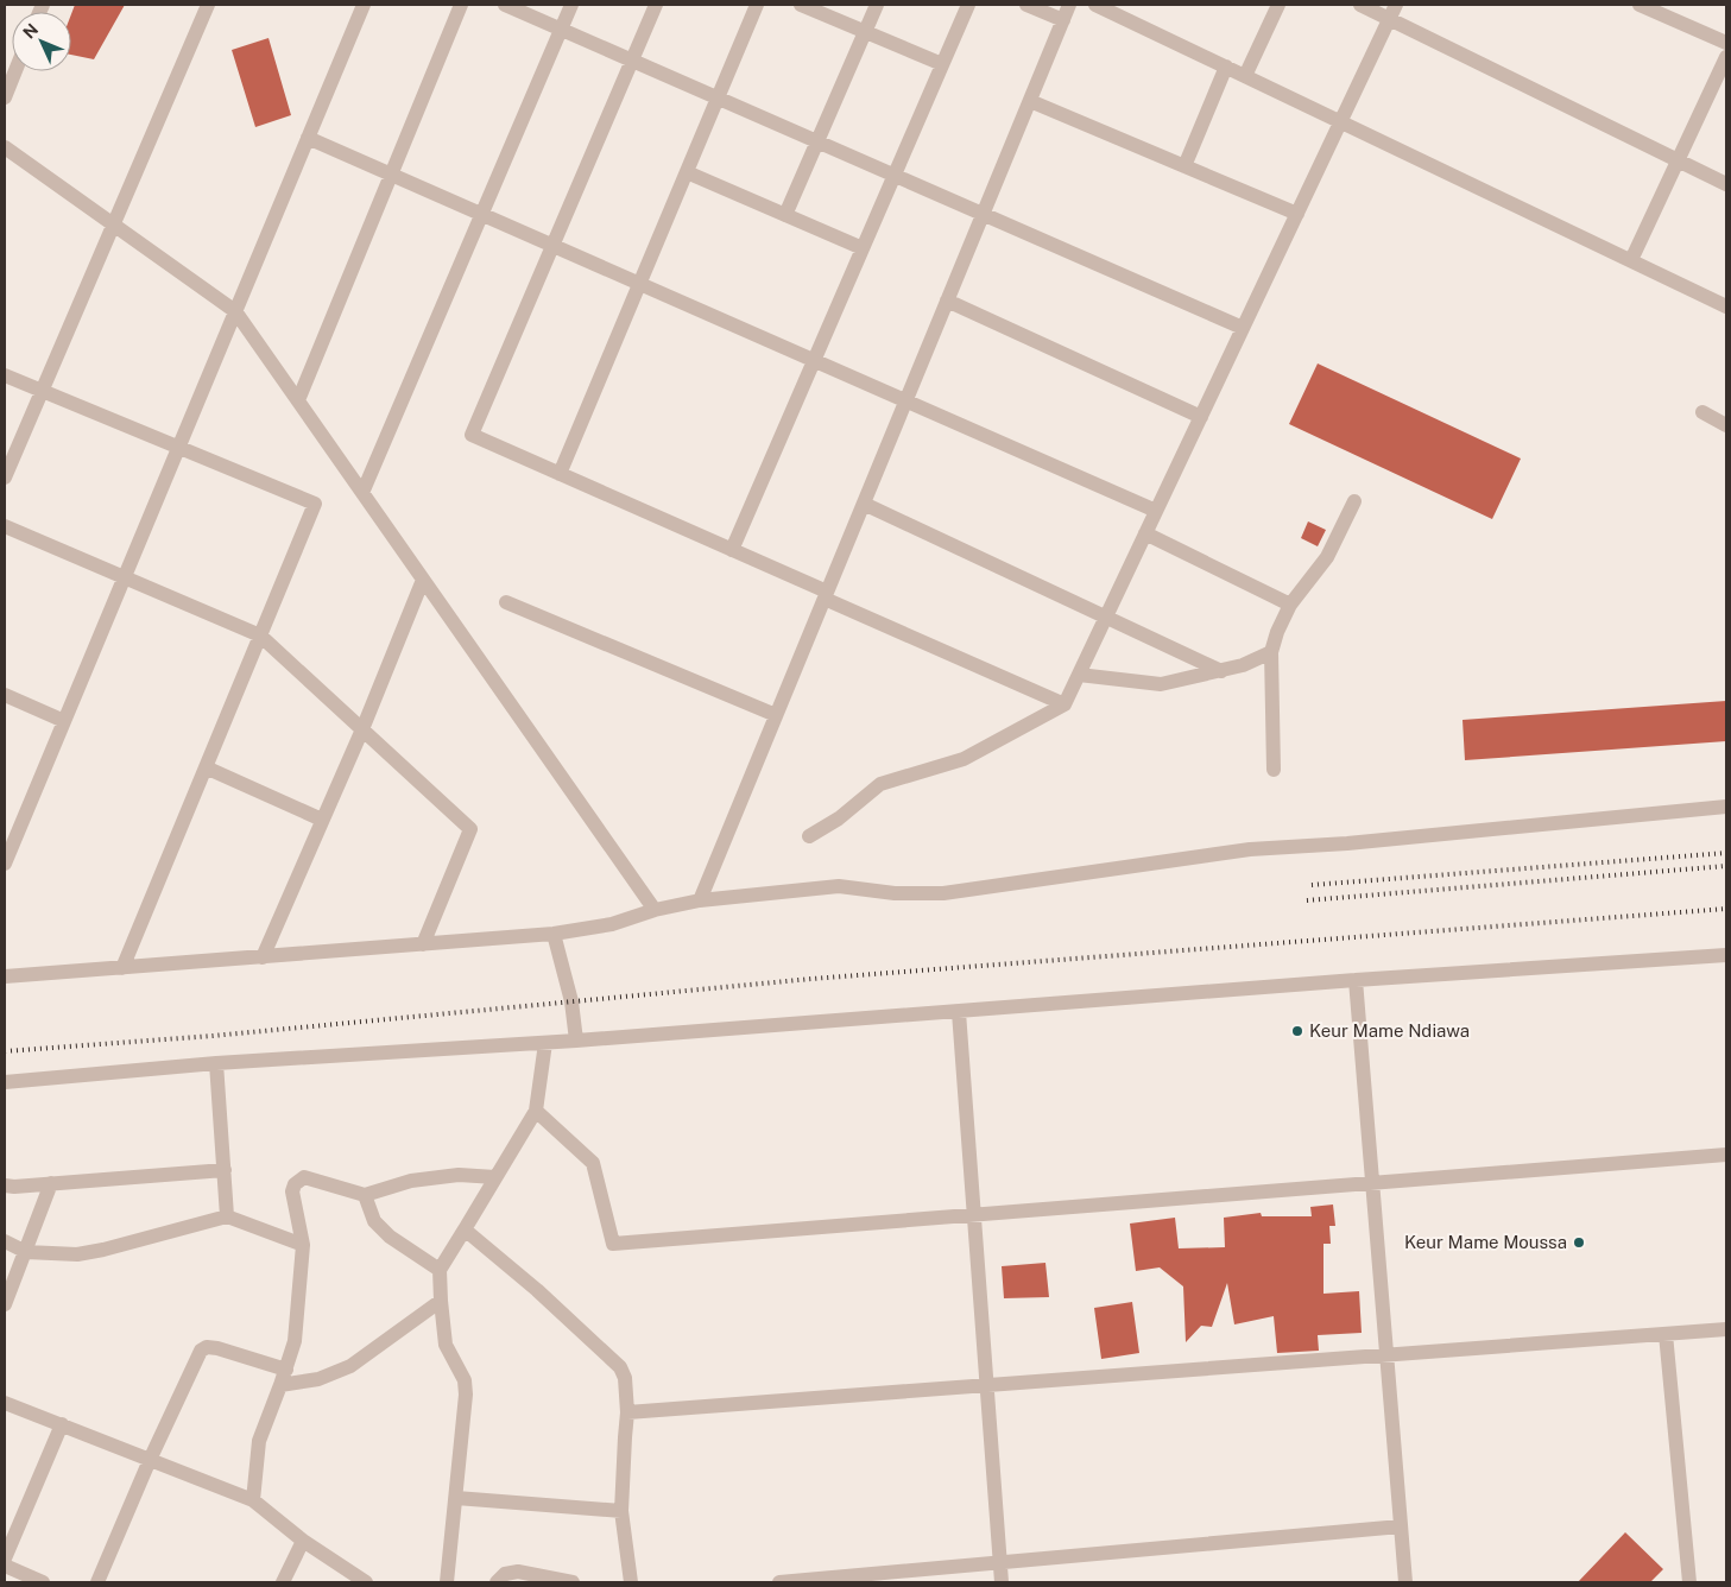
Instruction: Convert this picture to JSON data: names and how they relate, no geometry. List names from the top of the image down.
{
  "places": ["Keur Mame Ndiawa", "Keur Mame Moussa"],
  "north": "top left"
}
